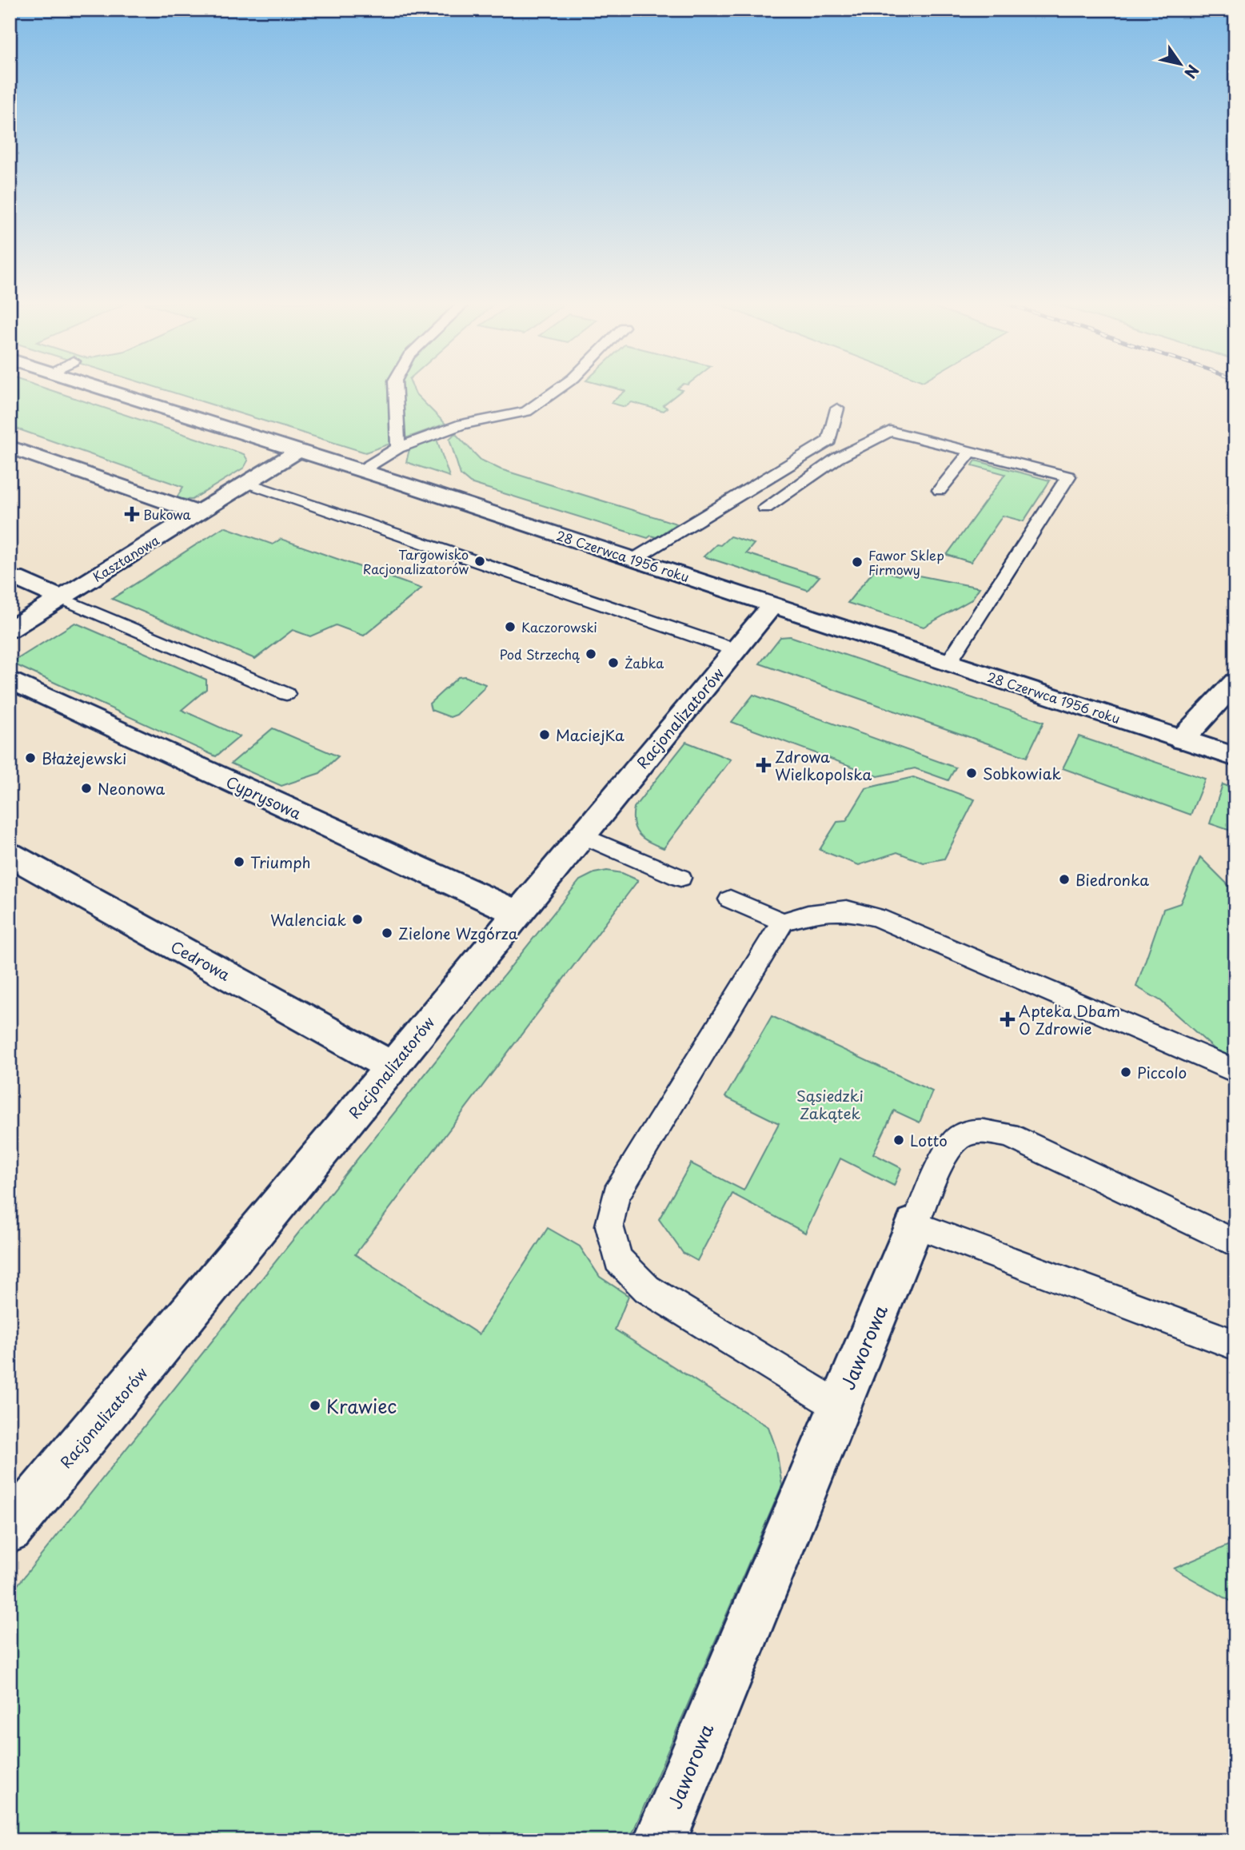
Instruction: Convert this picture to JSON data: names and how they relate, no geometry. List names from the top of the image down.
{
  "streets": {
    "street": [
      "28 Czerwca 1956 roku",
      "Kasztanowa",
      "Racjonalizatorów",
      "Cyprysowa",
      "Cedrowa",
      "Jaworowa"
    ]
  },
  "crossings": [
    ["28 Czerwca 1956 roku", "Kasztanowa"],
    ["28 Czerwca 1956 roku", "Racjonalizatorów"],
    ["Racjonalizatorów", "Cyprysowa"],
    ["Racjonalizatorów", "Cedrowa"]
  ],
  "parks": ["Sąsiedzki Zakątek"],
  "places": {
    "health": ["Bukowa", "Zdrowa Wielkopolska", "Apteka Dbam O Zdrowie"],
    "other": [
      "Targowisko Racjonalizatorów",
      "Fawor Sklep Firmowy",
      "Kaczorowski",
      "Pod Strzechą",
      "Żabka",
      "MaciejKa",
      "Błażejewski",
      "Sobkowiak",
      "Neonowa",
      "Triumph",
      "Biedronka",
      "Walenciak",
      "Zielone Wzgórza",
      "Piccolo",
      "Lotto",
      "Krawiec"
    ]
  },
  "north": "bottom right"
}
